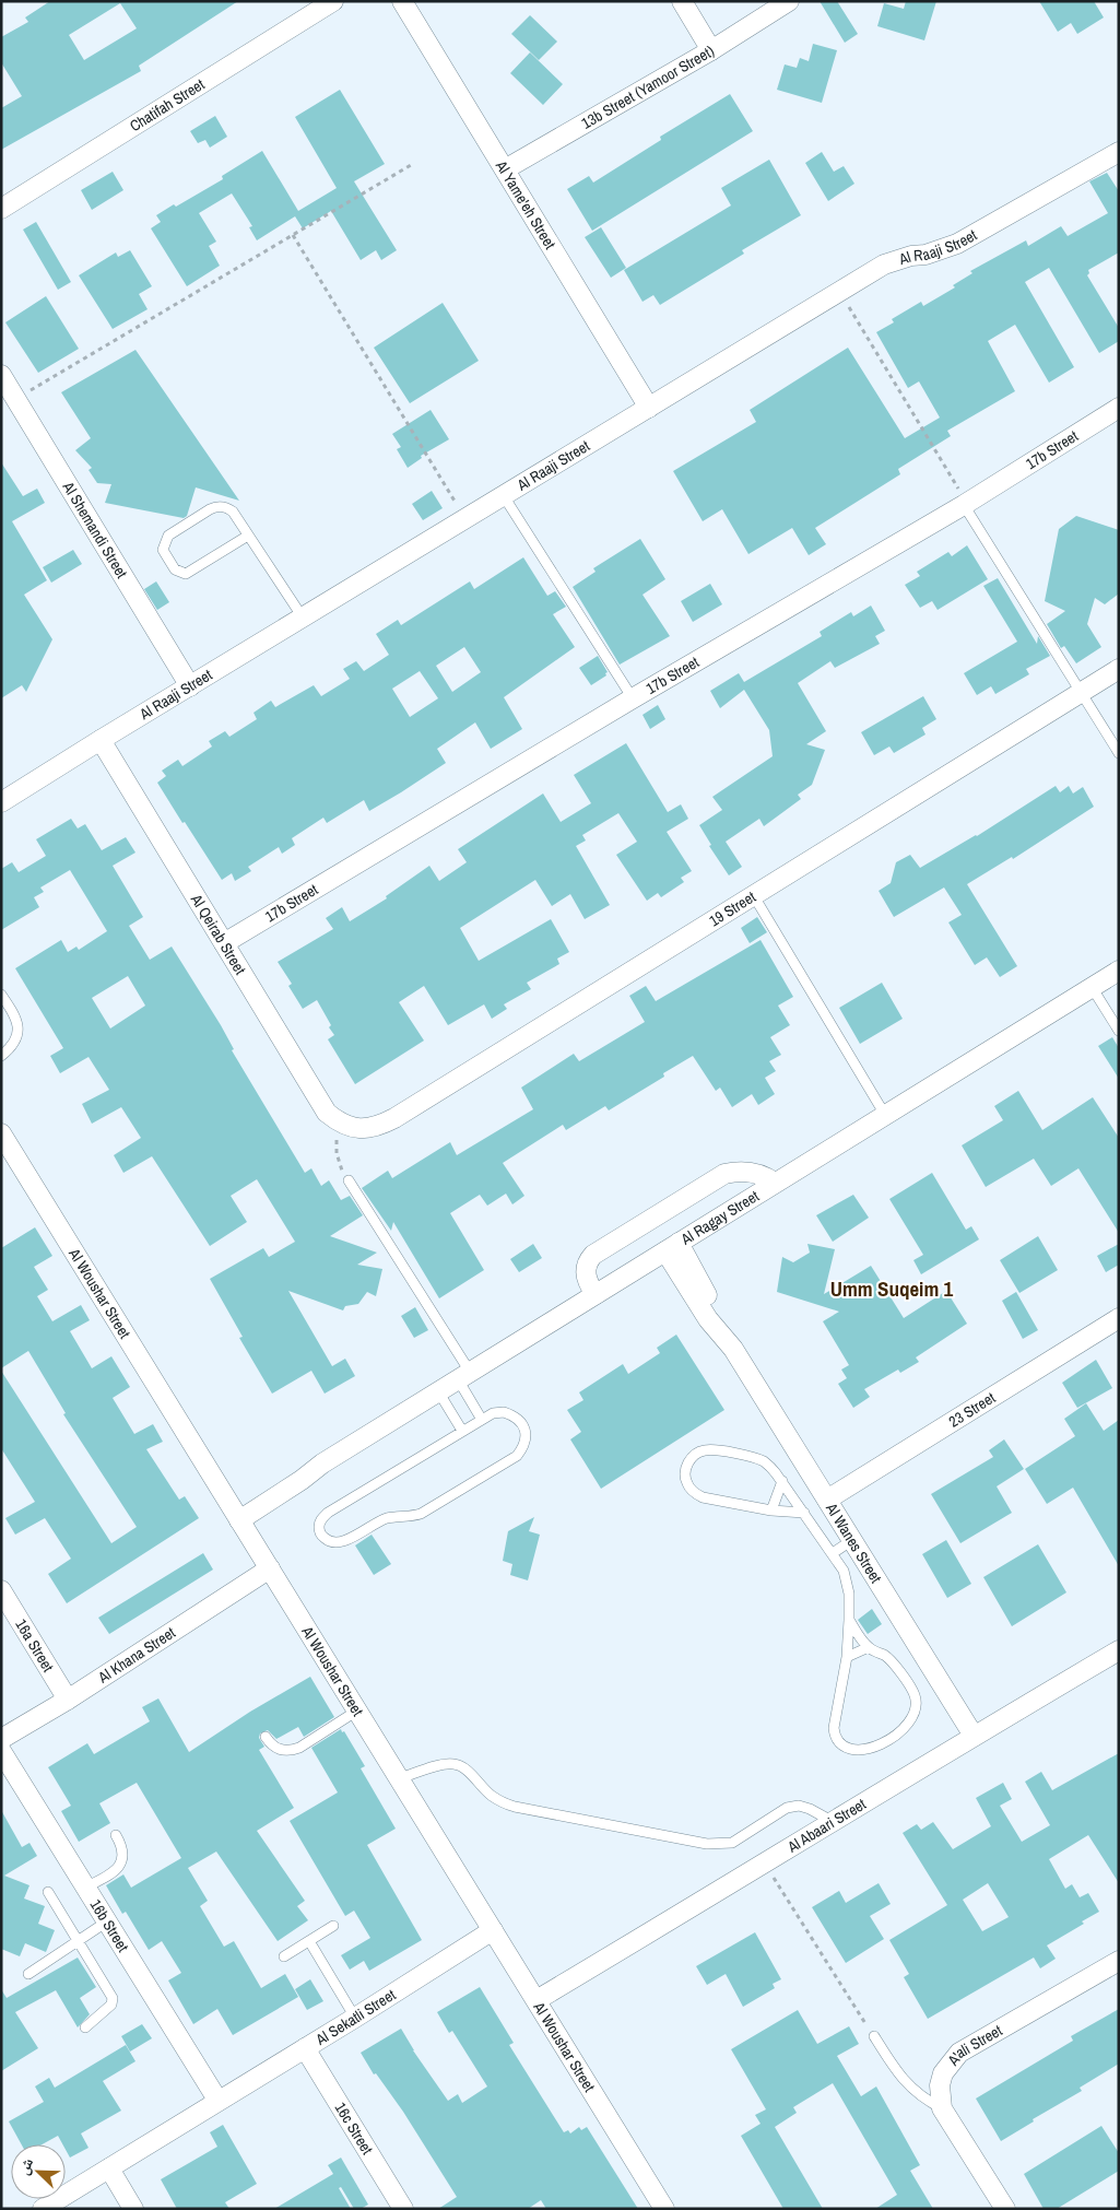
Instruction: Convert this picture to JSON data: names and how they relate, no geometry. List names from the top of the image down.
{
  "streets": {
    "street": [
      "13b Street (Yamoor Street)",
      "Chatifah Street",
      "Al Yame'eh Street",
      "Al Raaji Street",
      "17b Street",
      "Al Shemandi Street",
      "19 Street",
      "Al Qeirab Street",
      "Al Ragay Street",
      "Al Woushar Street",
      "23 Street",
      "Al Wanes Street",
      "16a Street",
      "Al Khana Street",
      "Al Abaari Street",
      "16b Street",
      "Al Sekatli Street",
      "A'ali Street",
      "16c Street"
    ]
  },
  "crossings": [
    ["13b Street (Yamoor Street)", "Al Yame'eh Street"],
    ["Al Yame'eh Street", "Al Raaji Street"],
    ["Al Raaji Street", "Al Shemandi Street"],
    ["Al Raaji Street", "Al Qeirab Street"],
    ["17b Street", "Al Qeirab Street"],
    ["19 Street", "Al Qeirab Street"],
    ["Al Ragay Street", "Al Woushar Street"],
    ["Al Ragay Street", "Al Wanes Street"],
    ["Al Woushar Street", "Al Khana Street"],
    ["Al Woushar Street", "Al Abaari Street"],
    ["Al Woushar Street", "Al Sekatli Street"],
    ["23 Street", "Al Wanes Street"],
    ["Al Wanes Street", "Al Abaari Street"],
    ["16a Street", "Al Khana Street"],
    ["16b Street", "Al Sekatli Street"],
    ["Al Sekatli Street", "16c Street"]
  ],
  "districts": ["Umm Suqeim 1"],
  "north": "top left"
}
